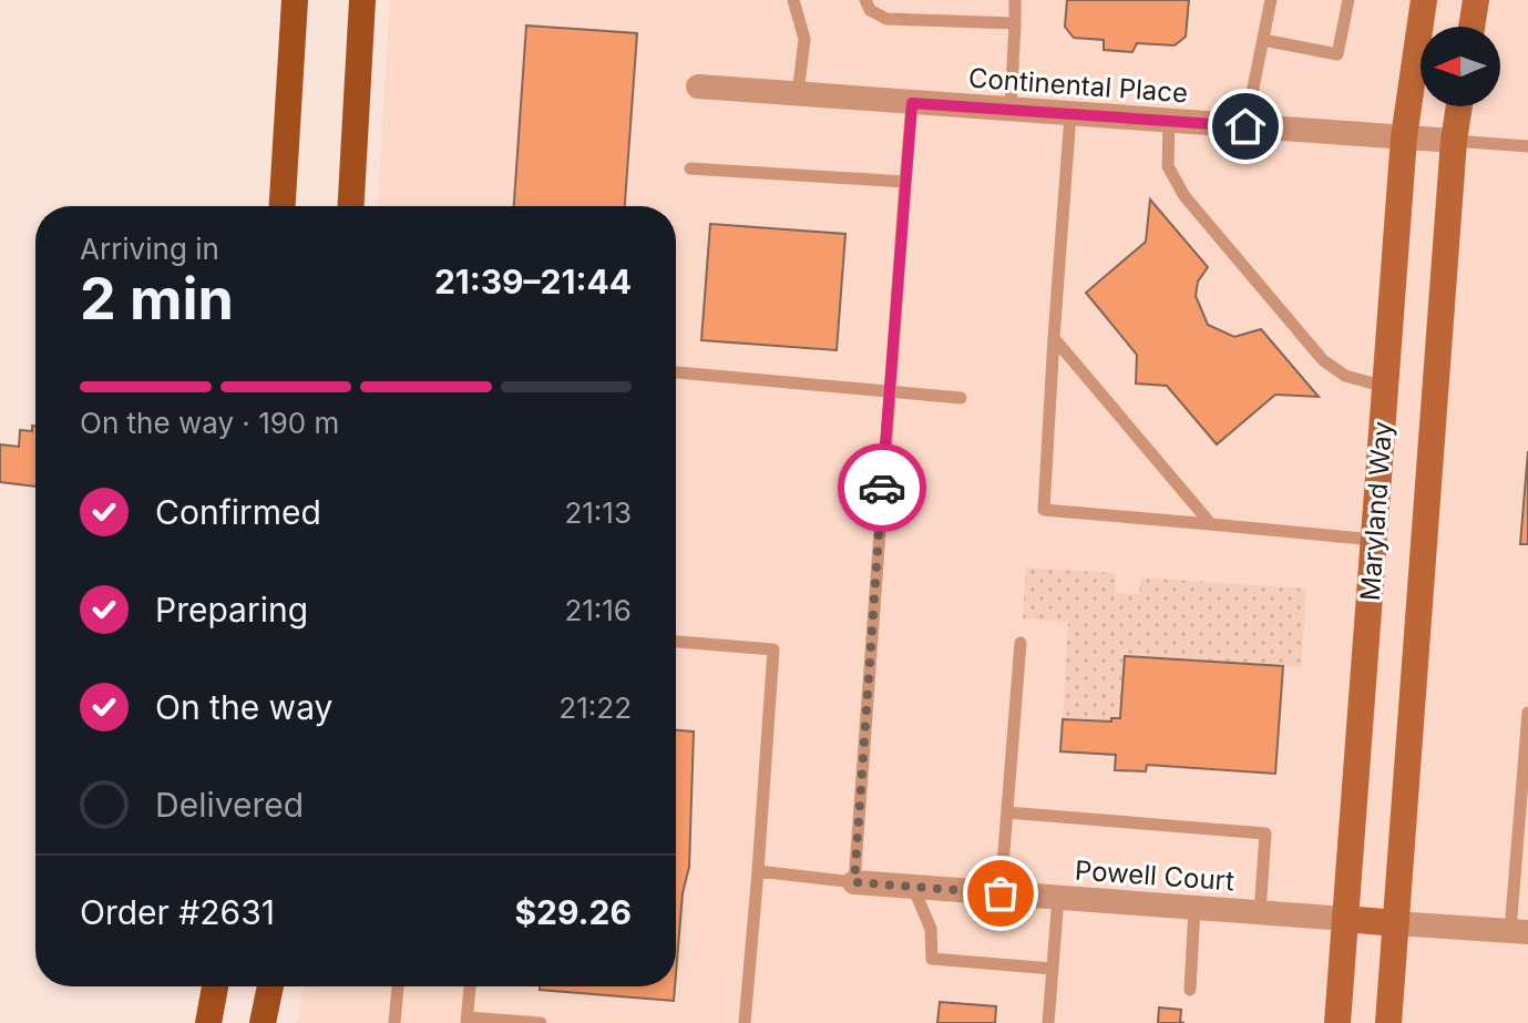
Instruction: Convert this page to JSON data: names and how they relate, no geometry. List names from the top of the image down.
{
  "streets": {
    "main road": ["Maryland Way"],
    "street": ["Continental Place", "Powell Court"]
  },
  "crossings": [
    ["Continental Place", "Maryland Way"],
    ["Maryland Way", "Powell Court"]
  ],
  "north": "left",
  "page": {
    "heading": ["2 min", "Arriving in", "21:39–21:44"],
    "panel": ["Order #2631", "$29.26"],
    "bar": "On the way · 190 m",
    "list": [
      ["Confirmed", "21:13"],
      ["Preparing", "21:16"],
      ["On the way", "21:22"],
      "Delivered"
    ]
  }
}
